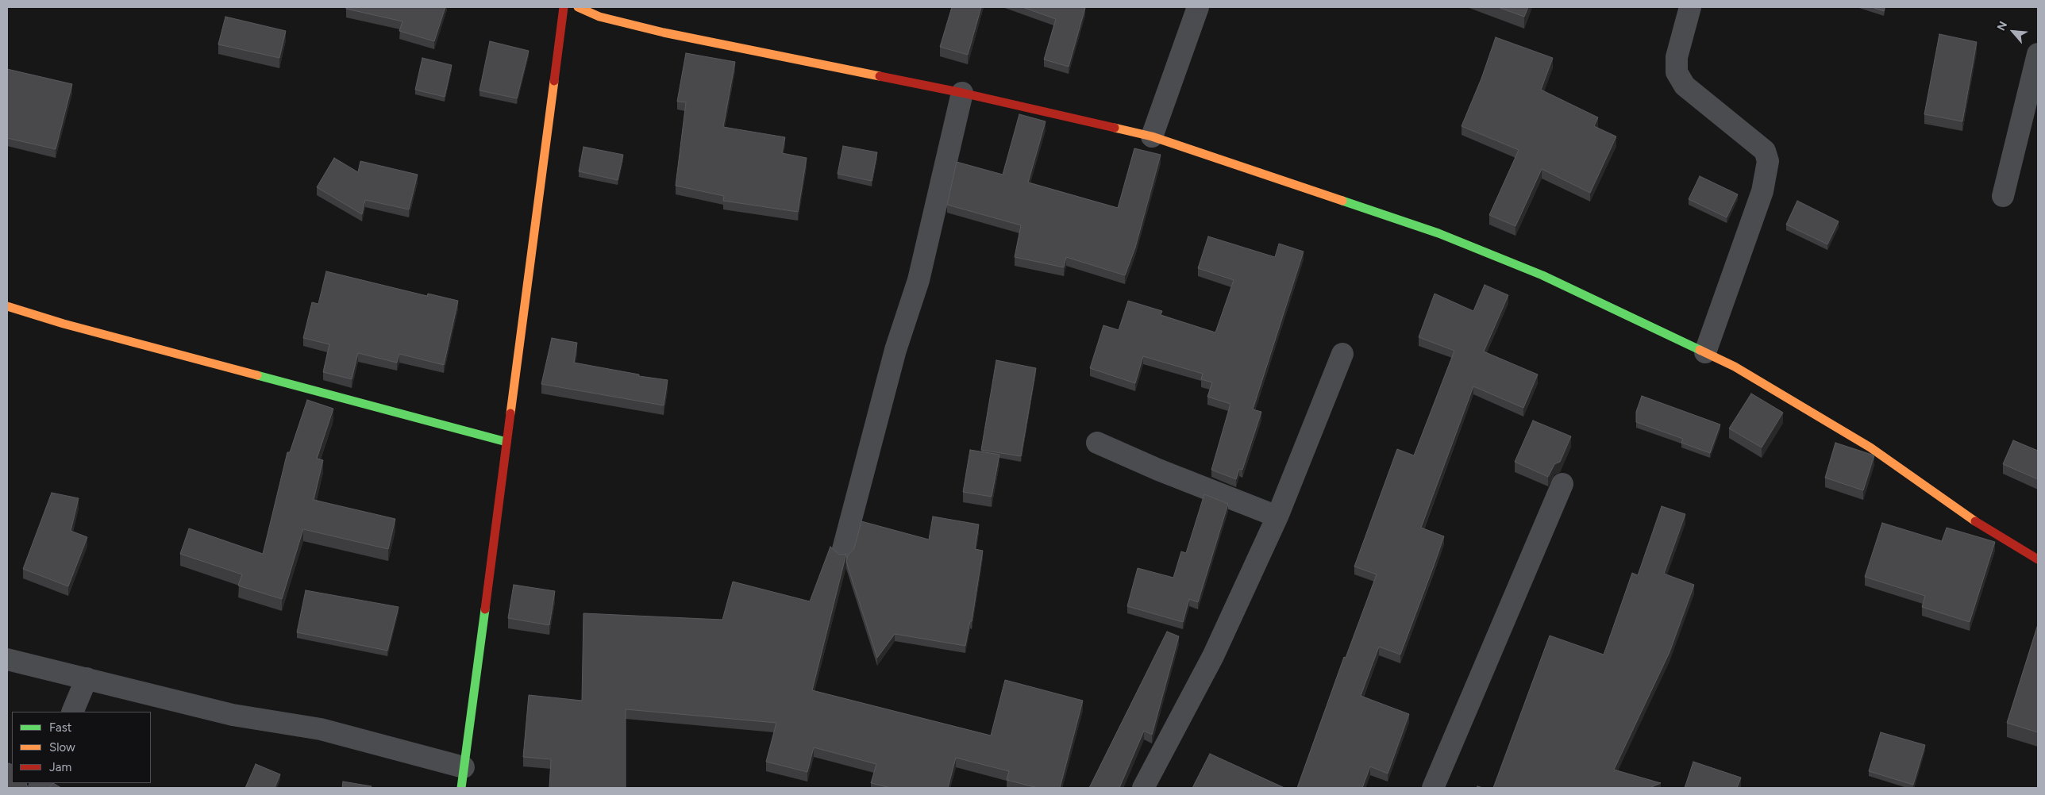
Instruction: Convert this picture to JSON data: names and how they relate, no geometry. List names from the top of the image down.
{
  "legend": ["Fast", "Slow", "Jam"],
  "north": "top left"
}
